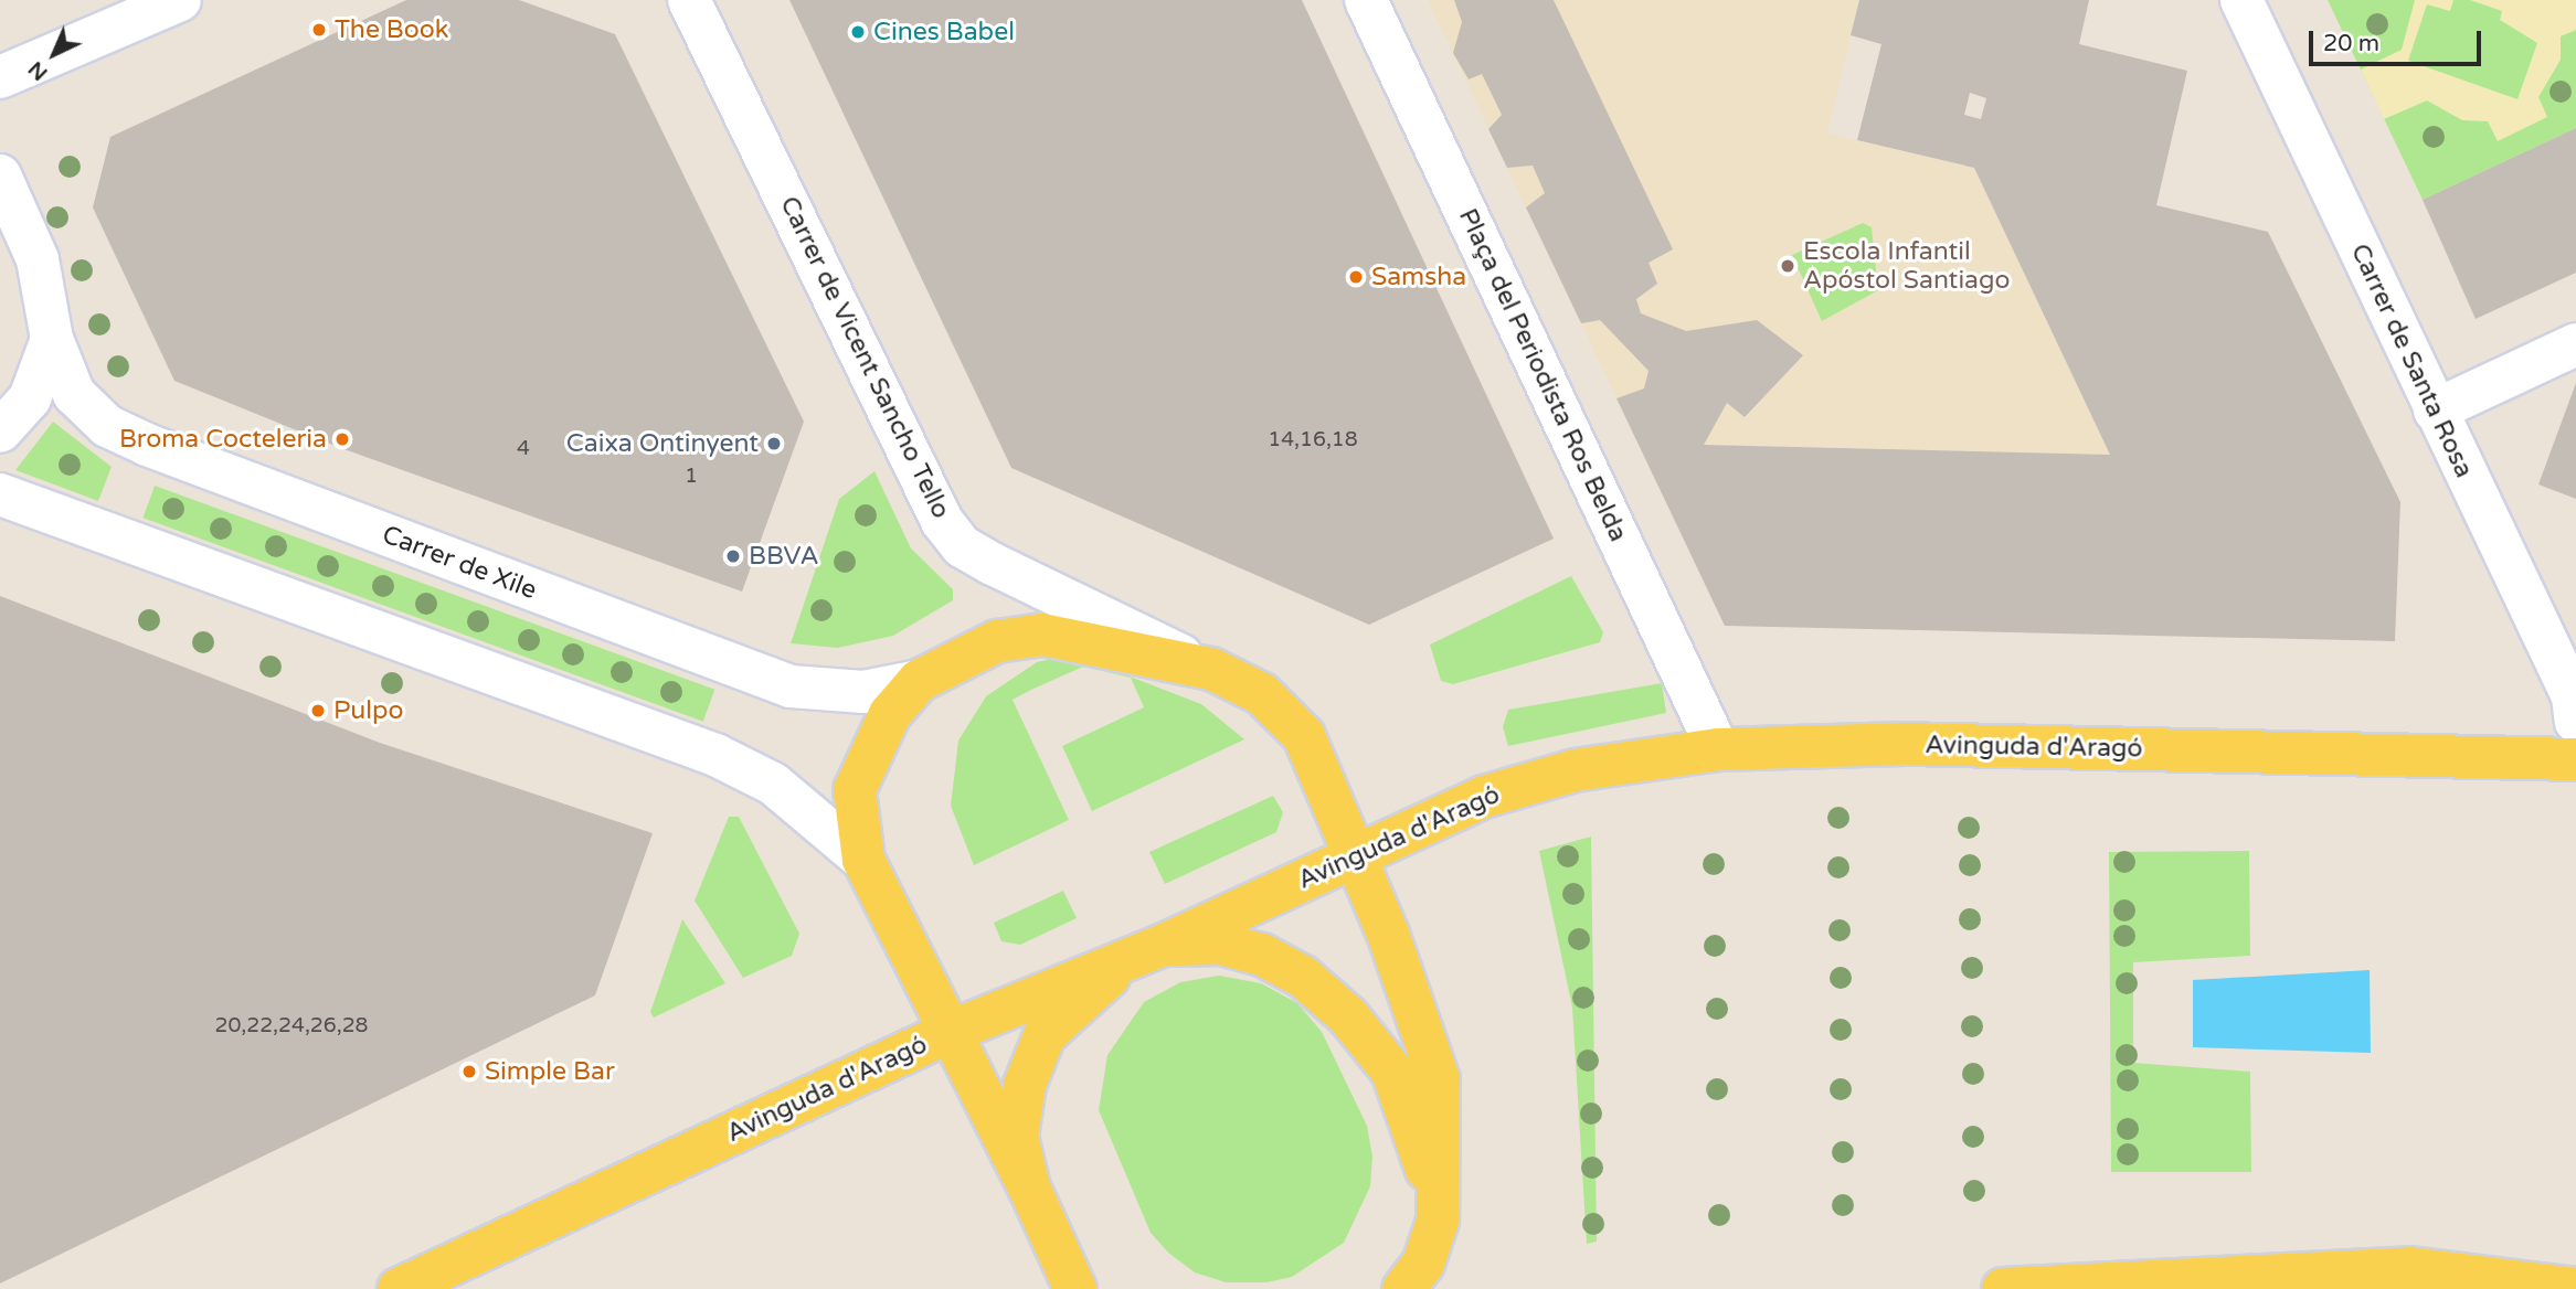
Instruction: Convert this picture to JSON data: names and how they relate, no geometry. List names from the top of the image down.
{
  "streets": {
    "main road": ["Avinguda d'Aragó"],
    "street": [
      "Carrer de Vicent Sancho Tello",
      "Carrer de Santa Rosa",
      "Plaça del Periodista Ros Belda",
      "Carrer de Xile"
    ]
  },
  "crossings": [
    ["Plaça del Periodista Ros Belda", "Avinguda d'Aragó"]
  ],
  "places": [
    "The Book",
    "Cines Babel",
    "Escola Infantil Apóstol Santiago",
    "Samsha",
    "Broma Cocteleria",
    "Caixa Ontinyent",
    "BBVA",
    "Pulpo",
    "Simple Bar"
  ],
  "house_numbers": [
    "14,16,18",
    "4",
    "1",
    "20,22,24,26,28"
  ],
  "scale_bar": "20 m",
  "north": "bottom left"
}
